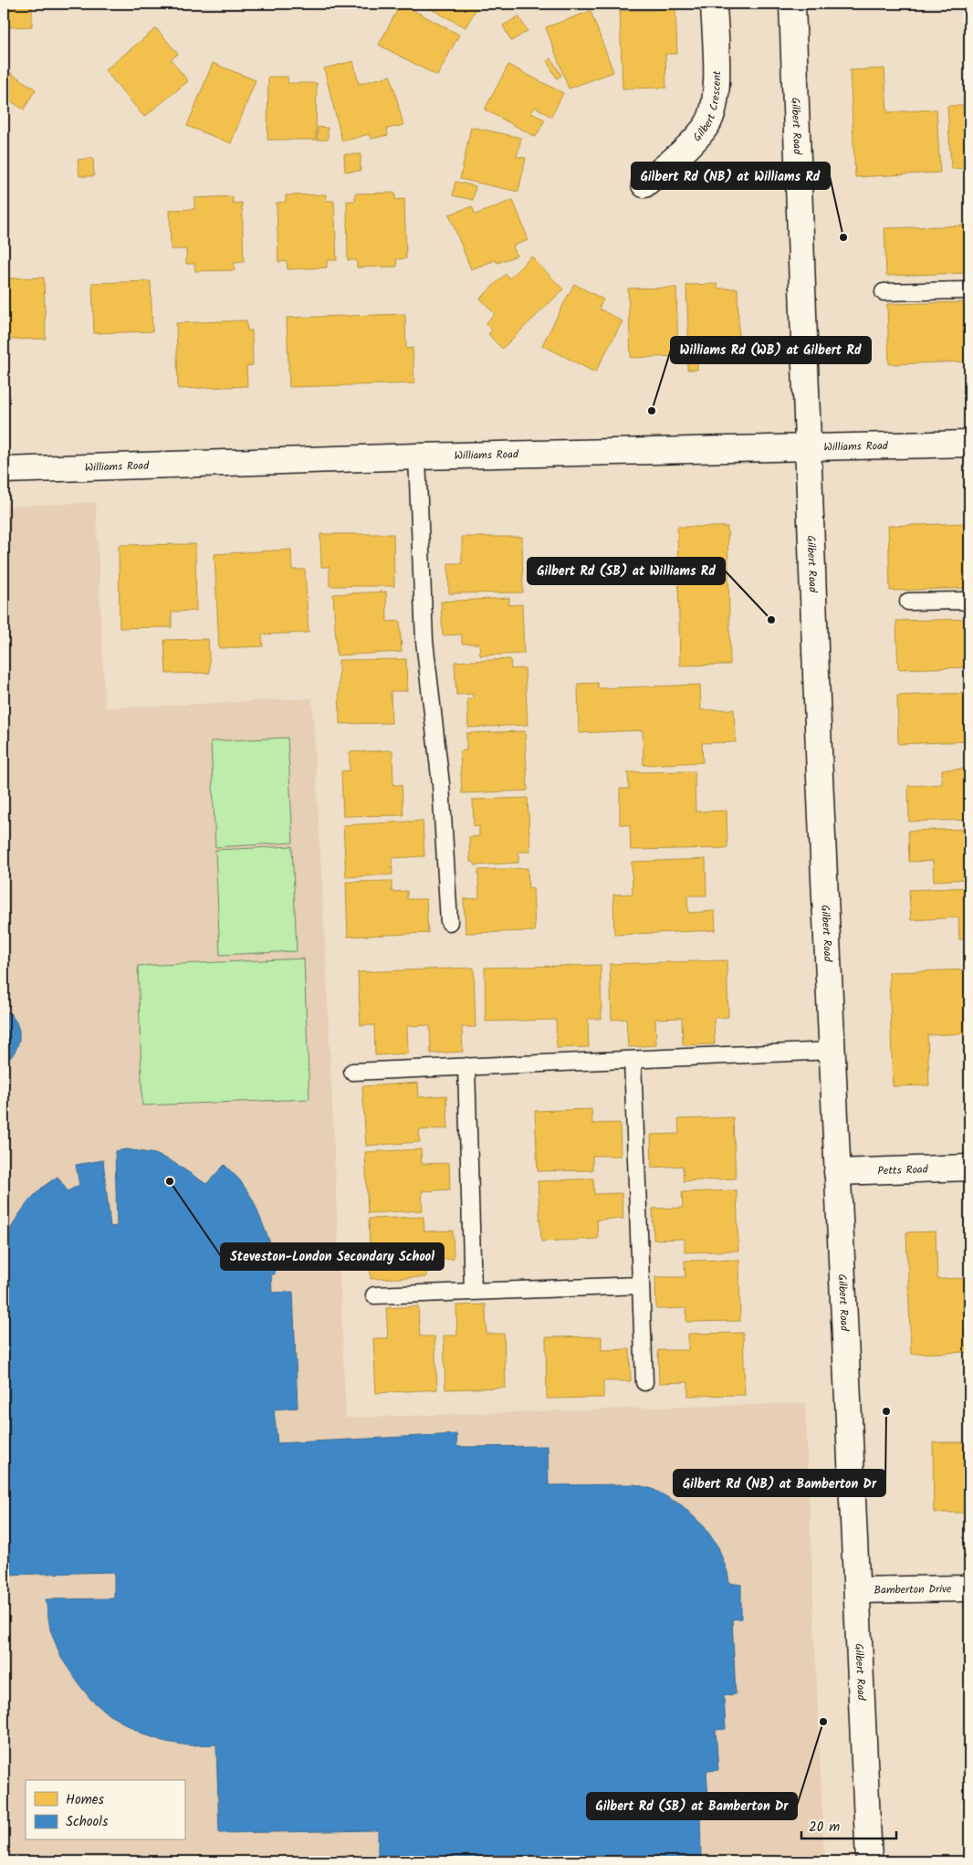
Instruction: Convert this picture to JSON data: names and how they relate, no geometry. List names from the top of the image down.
{
  "streets": {
    "main road": [
      "Gilbert Crescent",
      "Gilbert Road",
      "Williams Road",
      "Petts Road",
      "Bamberton Drive"
    ]
  },
  "crossings": [
    ["Gilbert Road", "Williams Road"],
    ["Gilbert Road", "Petts Road"],
    ["Gilbert Road", "Bamberton Drive"]
  ],
  "places": [
    "Gilbert Rd (NB) at Williams Rd",
    "Williams Rd (WB) at Gilbert Rd",
    "Gilbert Rd (SB) at Williams Rd",
    "Steveston-London Secondary School",
    "Gilbert Rd (NB) at Bamberton Dr",
    "Gilbert Rd (SB) at Bamberton Dr"
  ],
  "legend": ["Homes", "Schools"],
  "scale_bar": "20 m"
}
